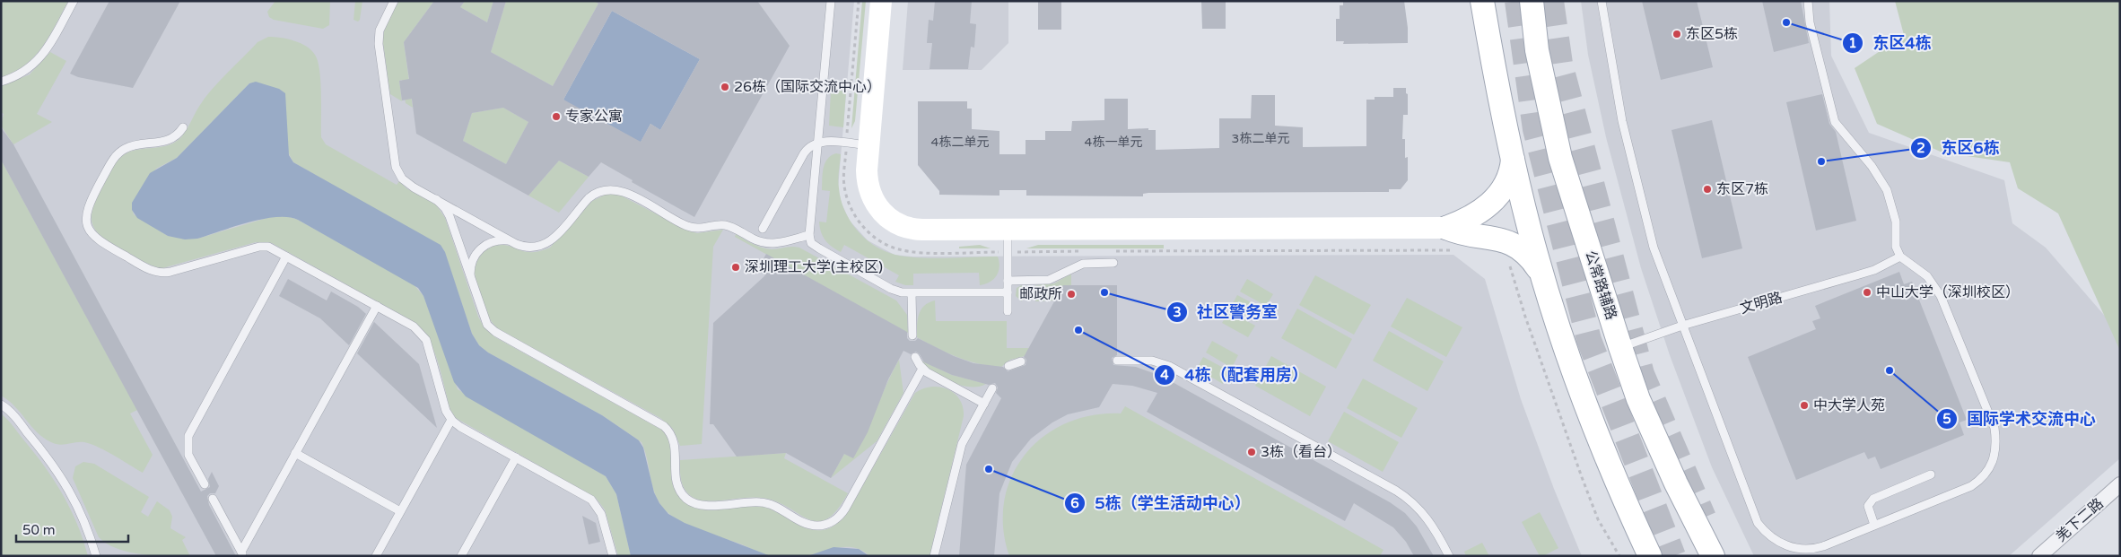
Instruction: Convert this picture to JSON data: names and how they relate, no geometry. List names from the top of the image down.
{
  "streets": {
    "main road": ["公常路辅路"],
    "street": ["羌下二路"],
    "lane": ["文明路"]
  },
  "crossings": [
    ["公常路辅路", "文明路"]
  ],
  "places": [
    "东区4栋",
    "东区5栋",
    "26栋（国际交流中心）",
    "专家公寓",
    "东区6栋",
    "东区7栋",
    "深圳理工大学(主校区)",
    "社区警务室",
    "中山大学（深圳校区）",
    "邮政所",
    "4栋（配套用房）",
    "国际学术交流中心",
    "中大学人苑",
    "3栋（看台）",
    "5栋（学生活动中心）"
  ],
  "house_numbers": ["3栋二单元", "4栋二单元", "4栋一单元"],
  "scale_bar": "50 m"
}
